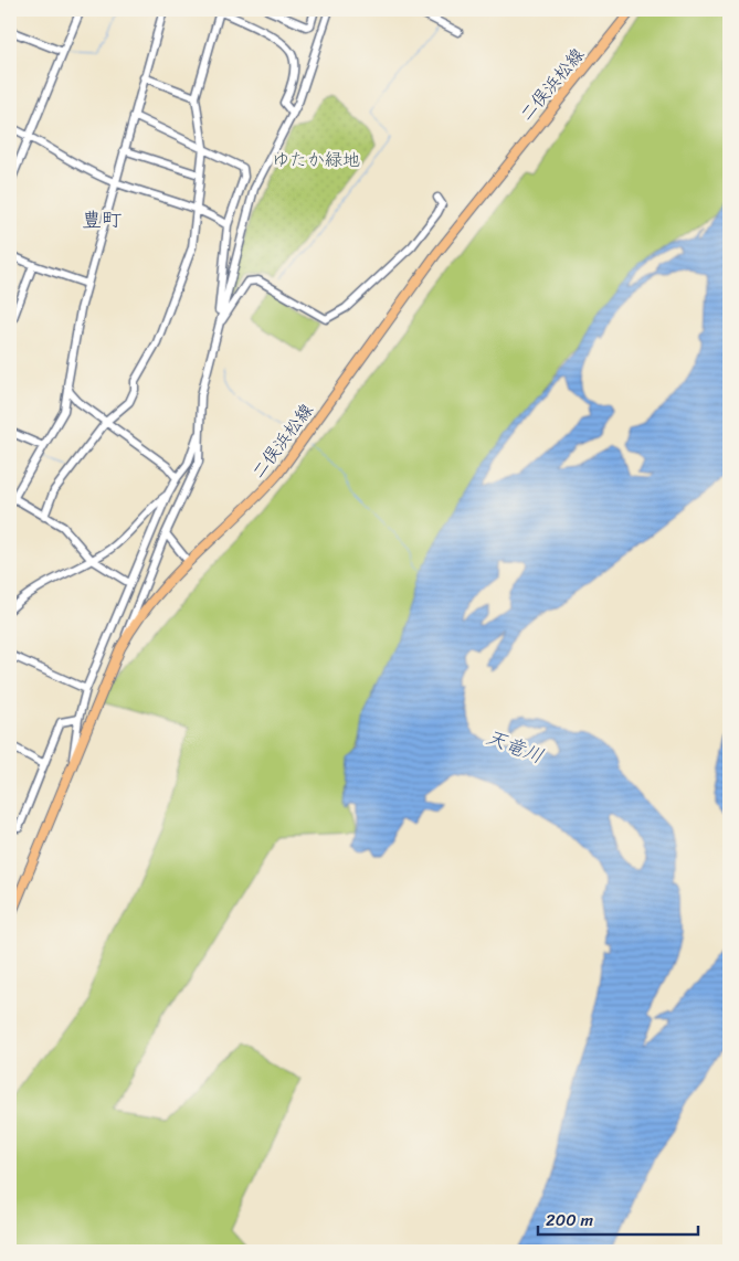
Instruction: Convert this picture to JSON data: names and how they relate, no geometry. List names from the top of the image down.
{
  "streets": {
    "main road": ["二俣浜松線"]
  },
  "districts": ["豊町"],
  "water": ["天竜川"],
  "parks": ["ゆたか緑地"],
  "scale_bar": "200 m"
}
